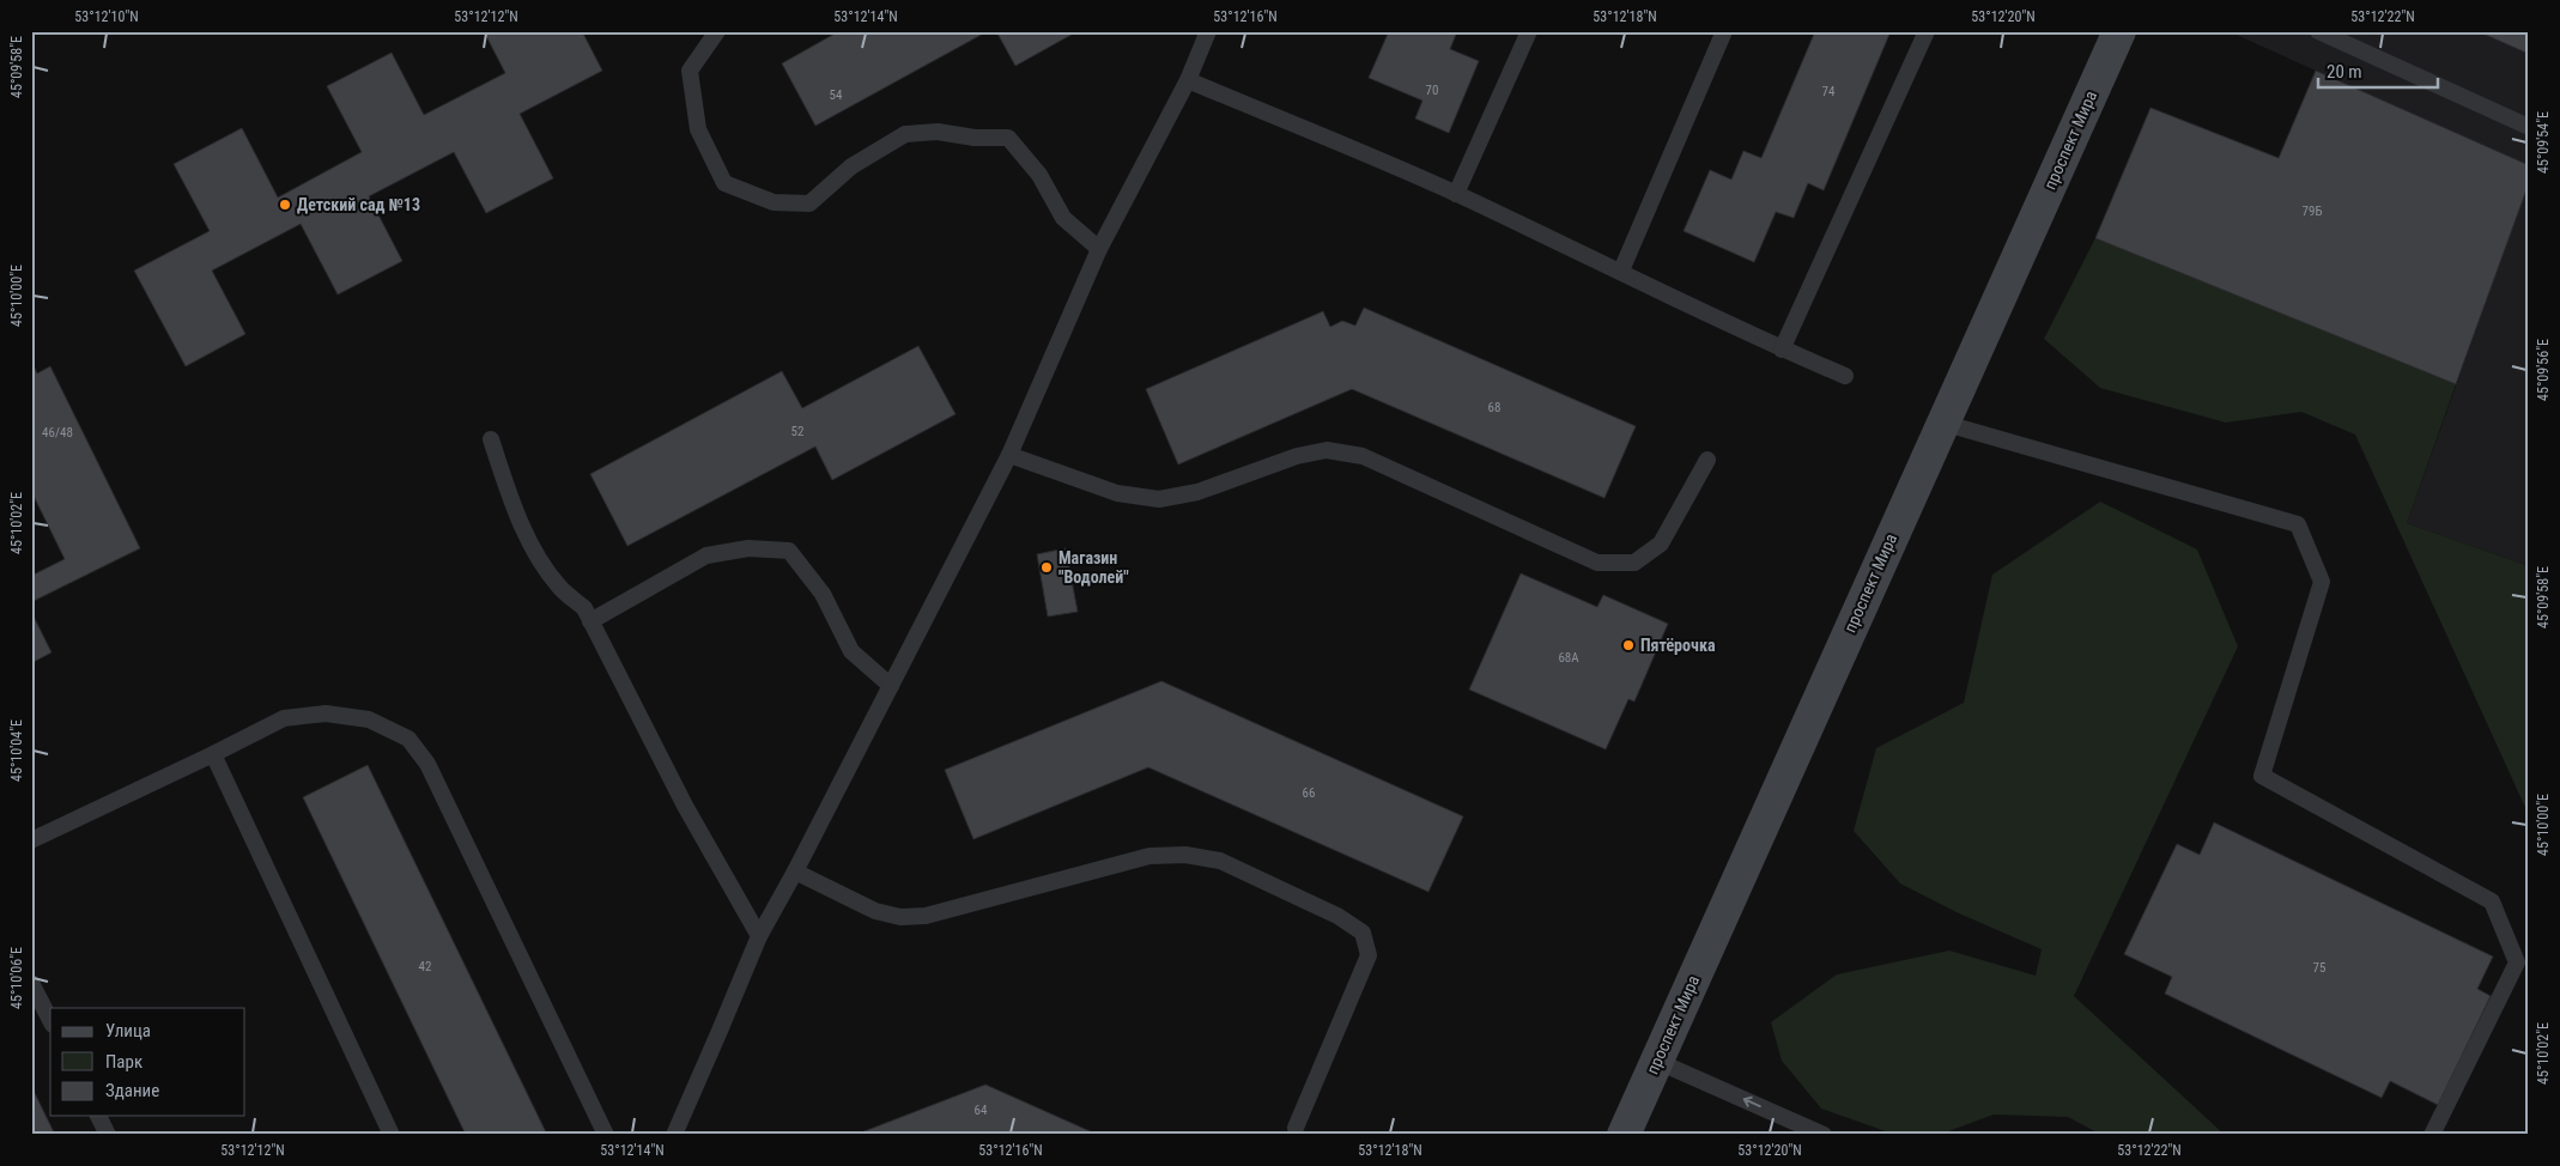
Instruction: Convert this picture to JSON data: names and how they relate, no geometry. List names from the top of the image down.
{
  "streets": {
    "main road": ["проспект Мира"]
  },
  "places": ["Детский сад №13", "Магазин \"Водолей\"", "Пятёрочка"],
  "house_numbers": [
    "70",
    "74",
    "54",
    "79Б",
    "68",
    "52",
    "46/48",
    "68А",
    "66",
    "42",
    "75",
    "64"
  ],
  "legend": ["Улица", "Парк", "Здание"],
  "scale_bar": "20 m",
  "coordinates": [
    "53°12'10\"N",
    "53°12'12\"N",
    "53°12'14\"N",
    "53°12'16\"N",
    "53°12'18\"N",
    "53°12'20\"N",
    "53°12'22\"N",
    "45°09'58\"E",
    "45°09'54\"E",
    "45°10'00\"E",
    "45°09'56\"E",
    "45°10'02\"E",
    "45°10'04\"E",
    "45°10'06\"E"
  ]
}
